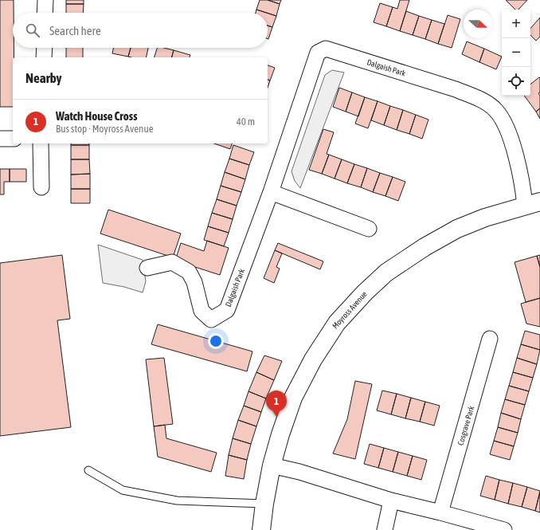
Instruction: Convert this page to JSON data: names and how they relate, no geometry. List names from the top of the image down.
{
  "streets": {
    "street": ["Dalgaish Park", "Moyross Avenue", "Cosgrave Park"]
  },
  "crossings": [
    ["Dalgaish Park", "Moyross Avenue"]
  ],
  "north": "right",
  "page": {
    "map_buttons": ["+", "−"],
    "search": "Search here",
    "heading": "Nearby",
    "list": [
      {
        "mark": "1",
        "name": "Watch House Cross",
        "note": "Bus stop · Moyross Avenue",
        "value": "40 m"
      }
    ],
    "pins": "1"
  }
}
